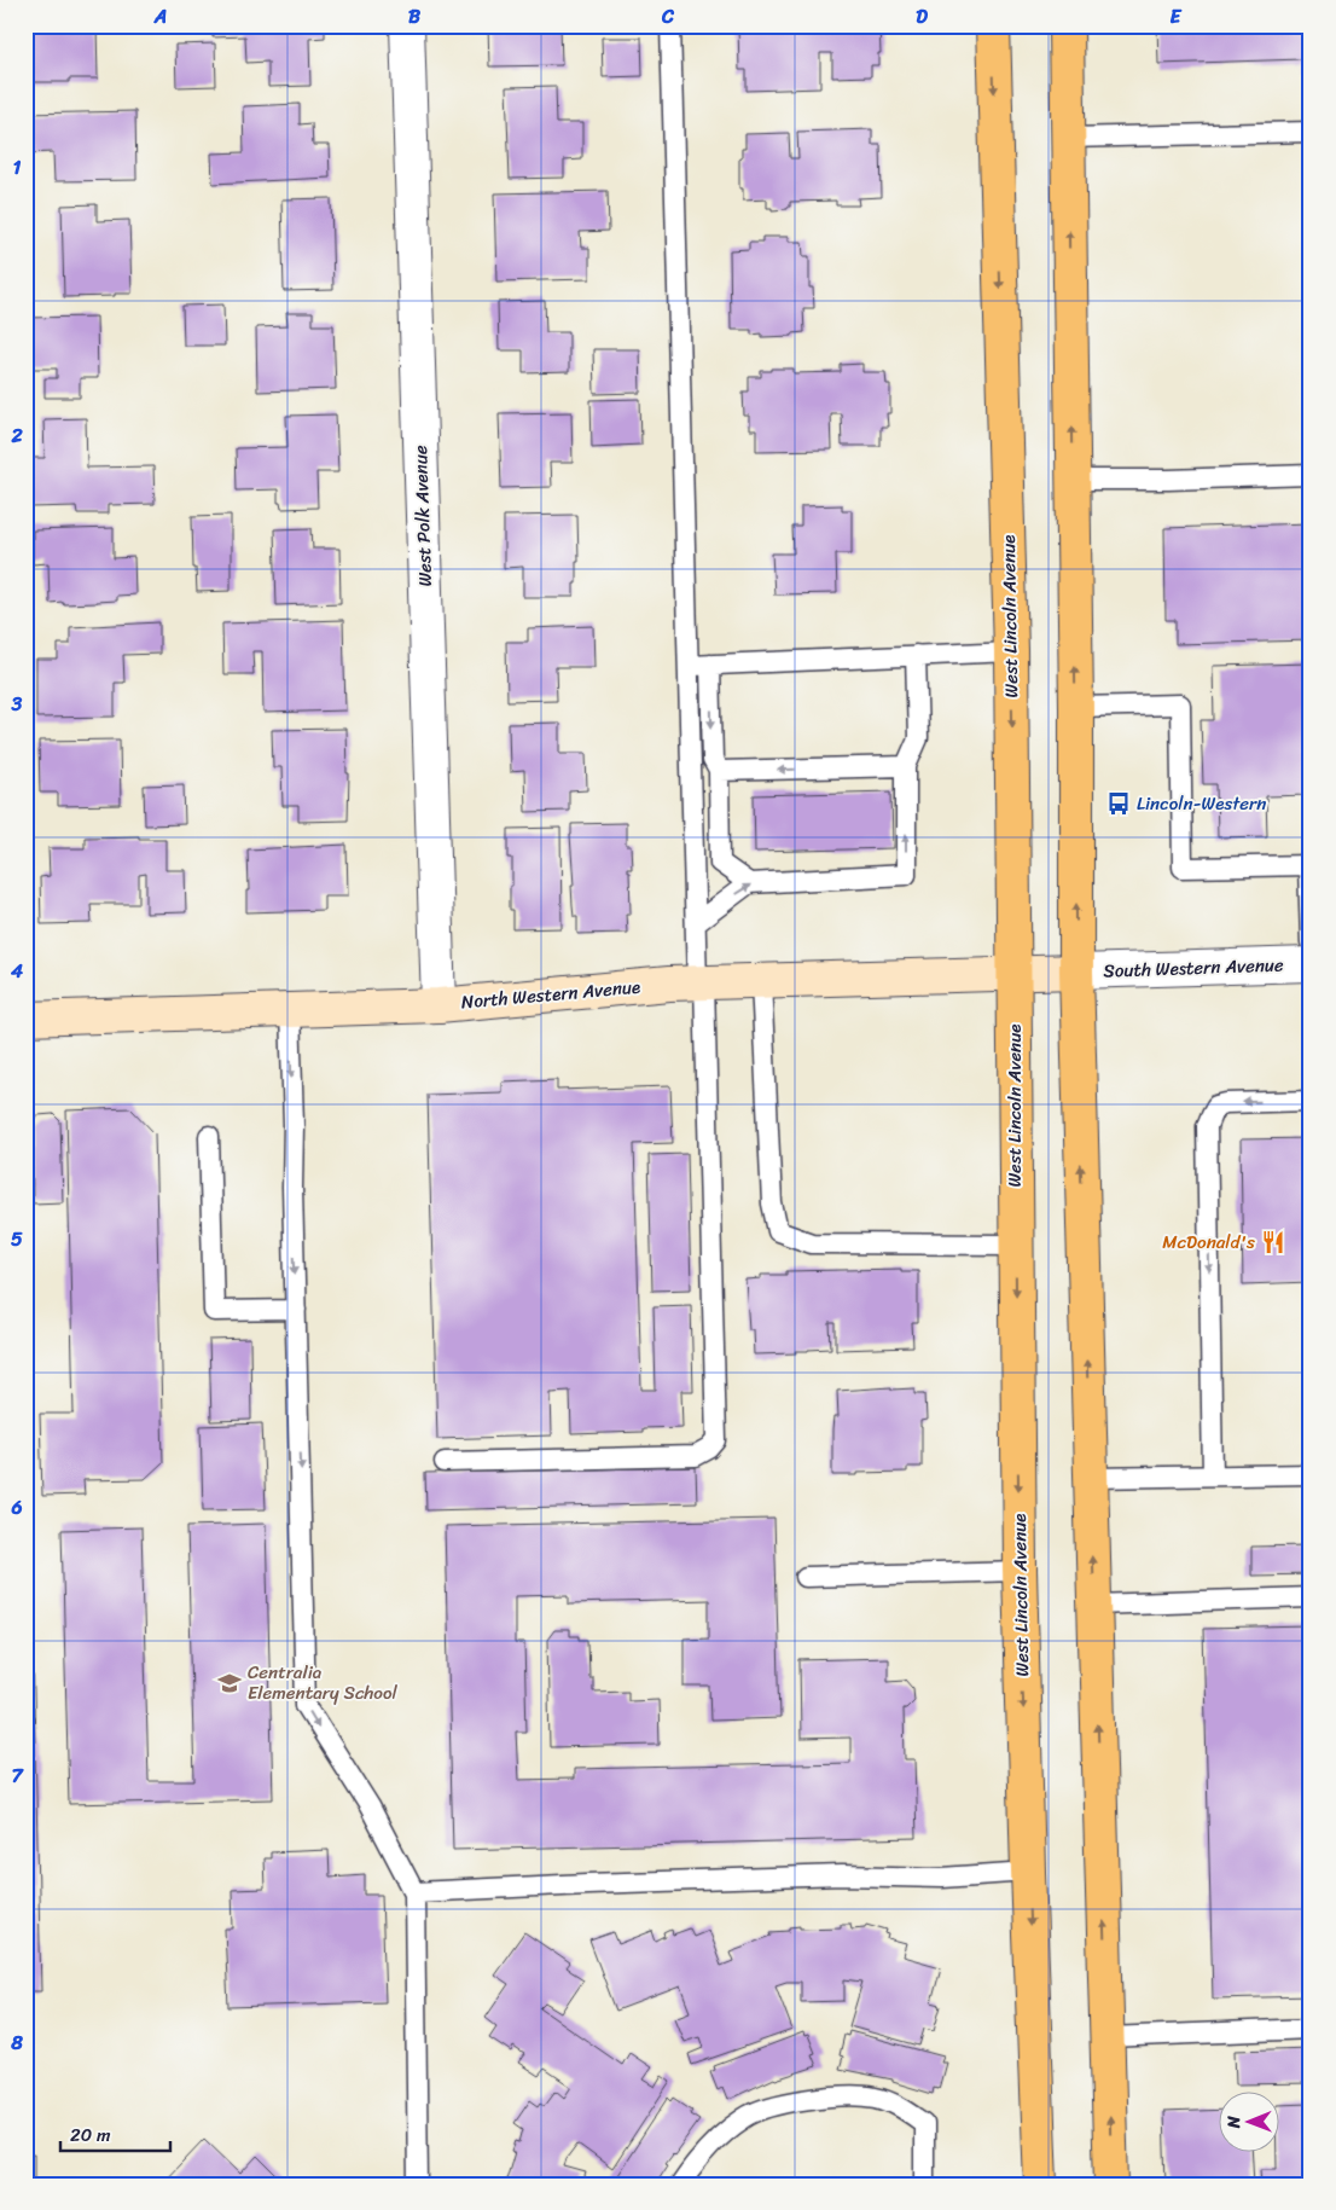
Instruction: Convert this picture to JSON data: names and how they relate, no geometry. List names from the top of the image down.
{
  "streets": {
    "main road": ["West Lincoln Avenue", "North Western Avenue"],
    "street": ["West Polk Avenue", "South Western Avenue"]
  },
  "crossings": [
    ["West Polk Avenue", "North Western Avenue"],
    ["West Lincoln Avenue", "North Western Avenue"],
    ["South Western Avenue", "North Western Avenue"]
  ],
  "places": {
    "bus stop": ["Lincoln-Western"],
    "restaurant": ["McDonald's"],
    "school or university": ["Centralia Elementary School"]
  },
  "scale_bar": "20 m",
  "north": "left",
  "grid": {
    "columns": [
      "A",
      "B",
      "C",
      "D",
      "E"
    ],
    "rows": [
      "1",
      "2",
      "3",
      "4",
      "5",
      "6",
      "7",
      "8"
    ]
  }
}
